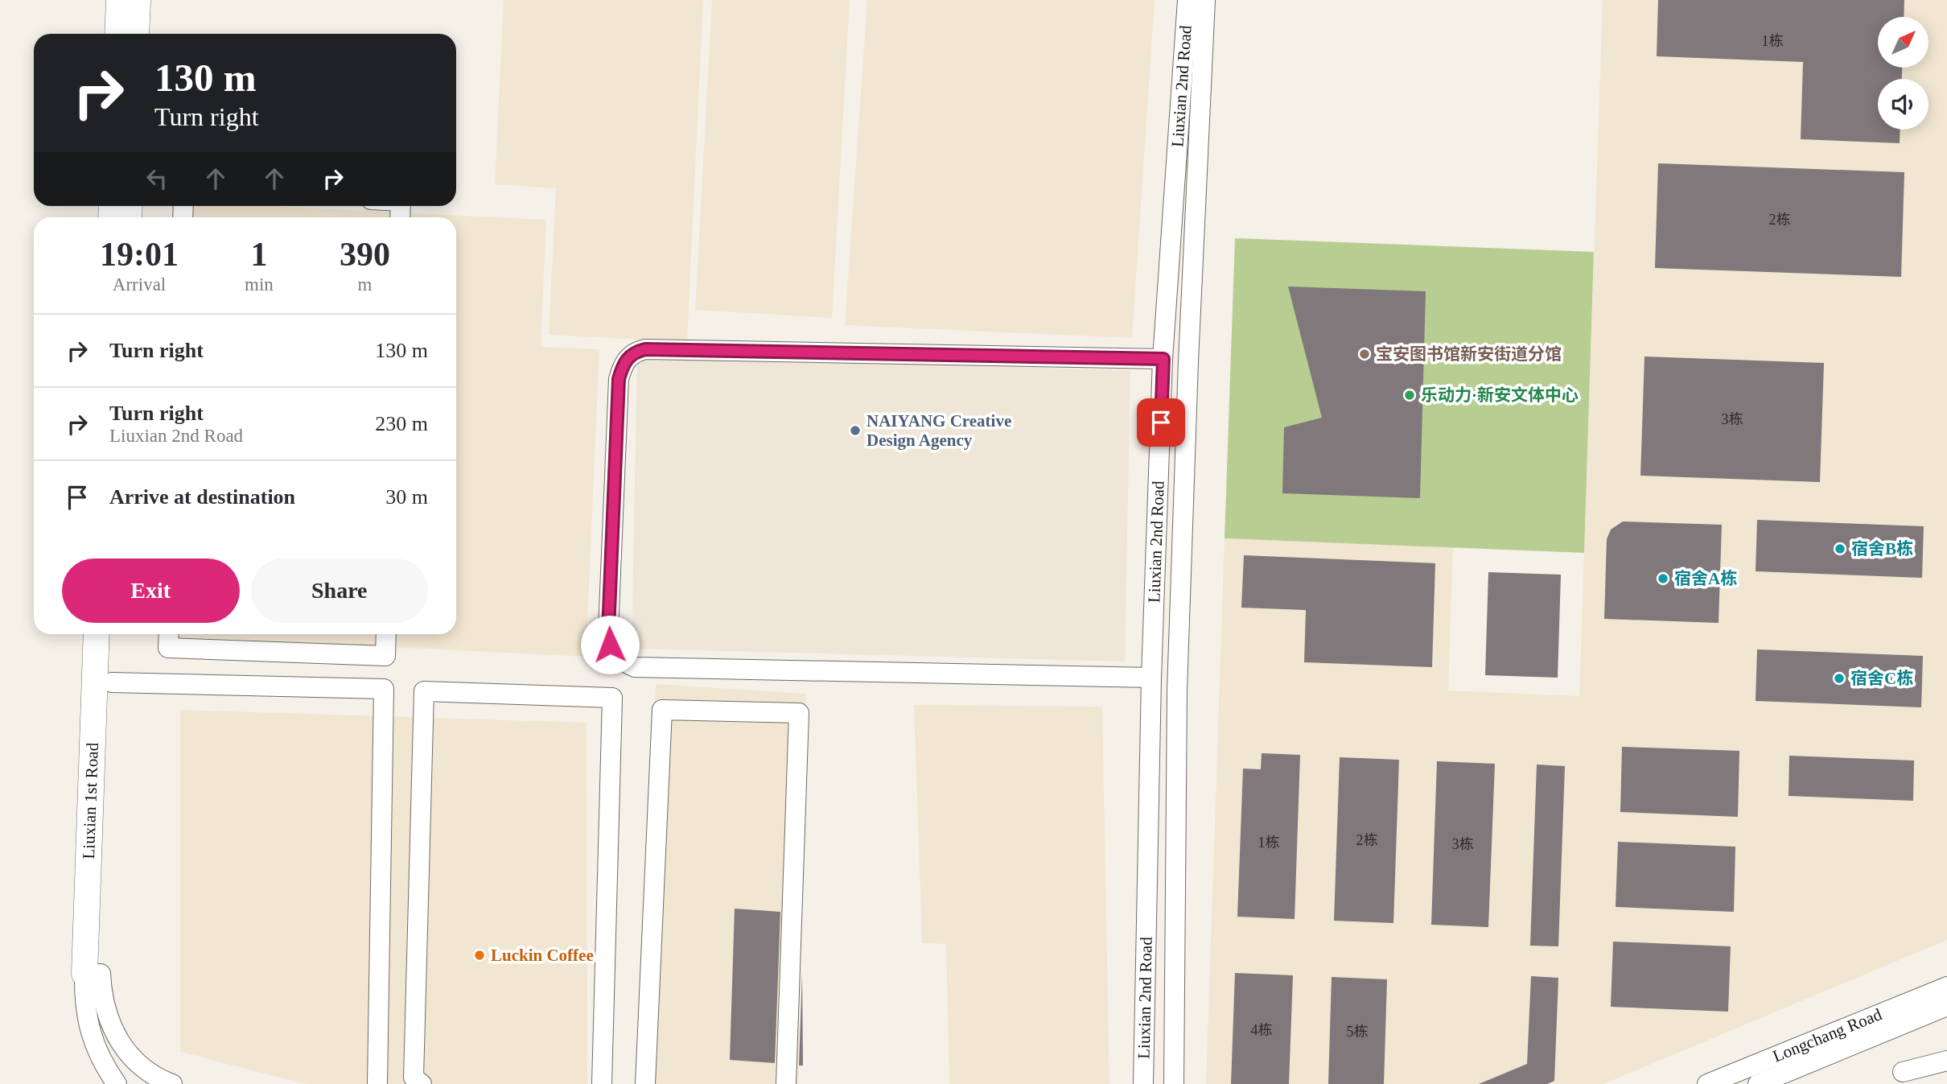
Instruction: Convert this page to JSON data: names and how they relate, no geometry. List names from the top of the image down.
{
  "streets": {
    "main road": ["Liuxian 1st Road"],
    "street": ["Liuxian 2nd Road", "Longchang Road"]
  },
  "places": [
    "宝安图书馆新安街道分馆",
    "乐动力·新安文体中心",
    "NAIYANG Creative Design Agency",
    "宿舍B栋",
    "宿舍A栋",
    "宿舍C栋",
    "Luckin Coffee"
  ],
  "house_numbers": [
    "1栋",
    "2栋",
    "3栋",
    "2栋",
    "1栋",
    "3栋",
    "4栋",
    "5栋"
  ],
  "north": "top right",
  "page": {
    "turn": ["130 m", "Turn right"],
    "eta": [
      "19:01",
      "Arrival",
      "1",
      "min",
      "390",
      "m"
    ],
    "list": [
      {
        "name": "Turn right",
        "value": "130 m"
      },
      {
        "name": "Turn right",
        "note": "Liuxian 2nd Road",
        "value": "230 m"
      },
      {
        "name": "Arrive at destination",
        "value": "30 m"
      }
    ],
    "buttons": ["Exit", "Share"]
  }
}
